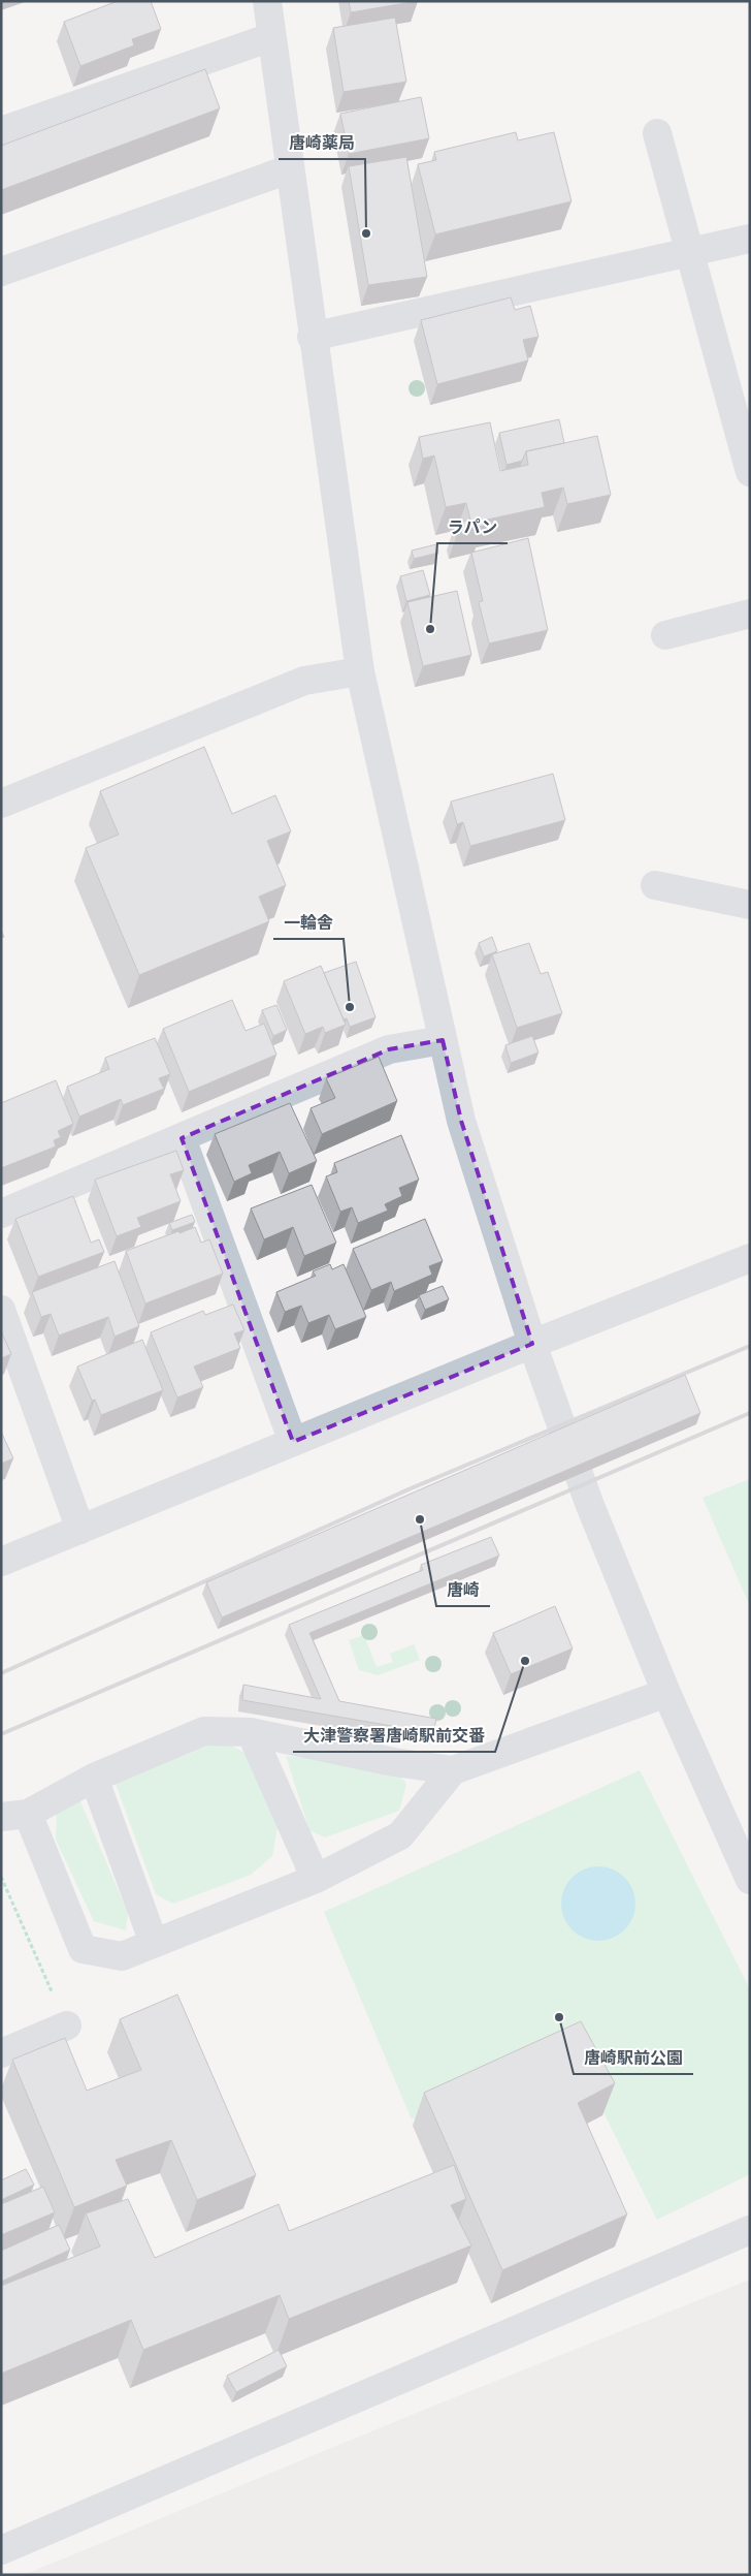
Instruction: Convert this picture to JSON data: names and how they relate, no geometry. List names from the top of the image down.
{
  "places": [
    "唐崎薬局",
    "ラパン",
    "一輪舎",
    "唐崎",
    "大津警察署唐崎駅前交番",
    "唐崎駅前公園"
  ]
}
